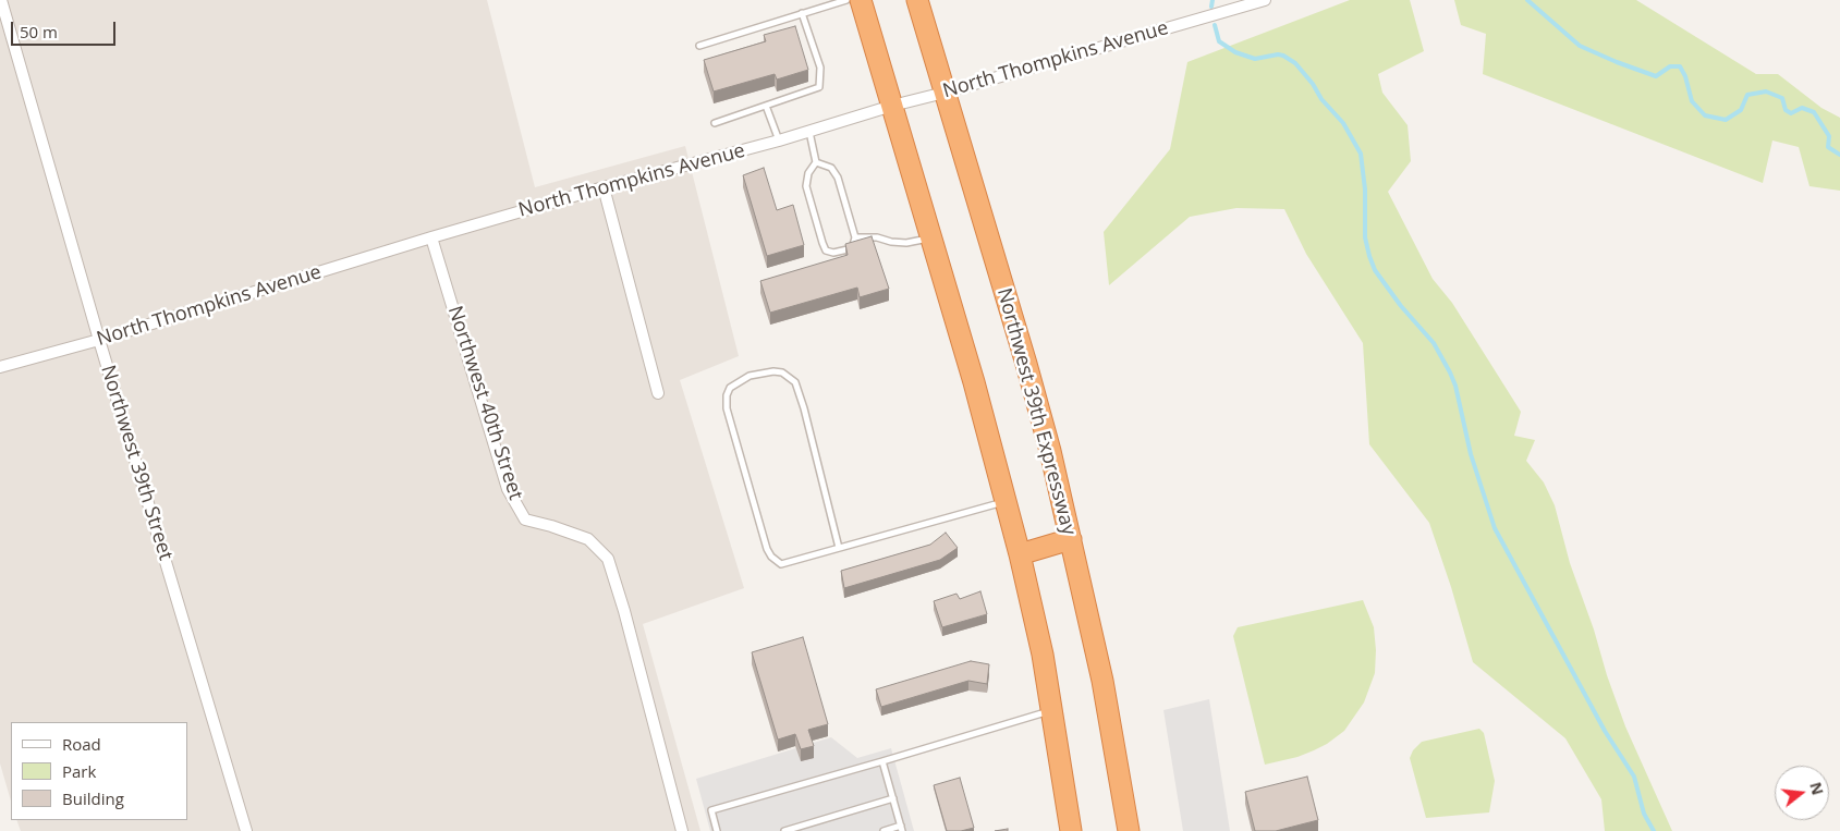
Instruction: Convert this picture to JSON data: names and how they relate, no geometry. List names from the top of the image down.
{
  "streets": {
    "highway": ["Northwest 39th Expressway"],
    "street": ["North Thompkins Avenue", "Northwest 40th Street", "Northwest 39th Street"]
  },
  "crossings": [
    ["North Thompkins Avenue", "Northwest 40th Street"],
    ["North Thompkins Avenue", "Northwest 39th Expressway"],
    ["North Thompkins Avenue", "Northwest 39th Street"]
  ],
  "legend": ["Road", "Park", "Building"],
  "scale_bar": "50 m",
  "north": "right"
}
